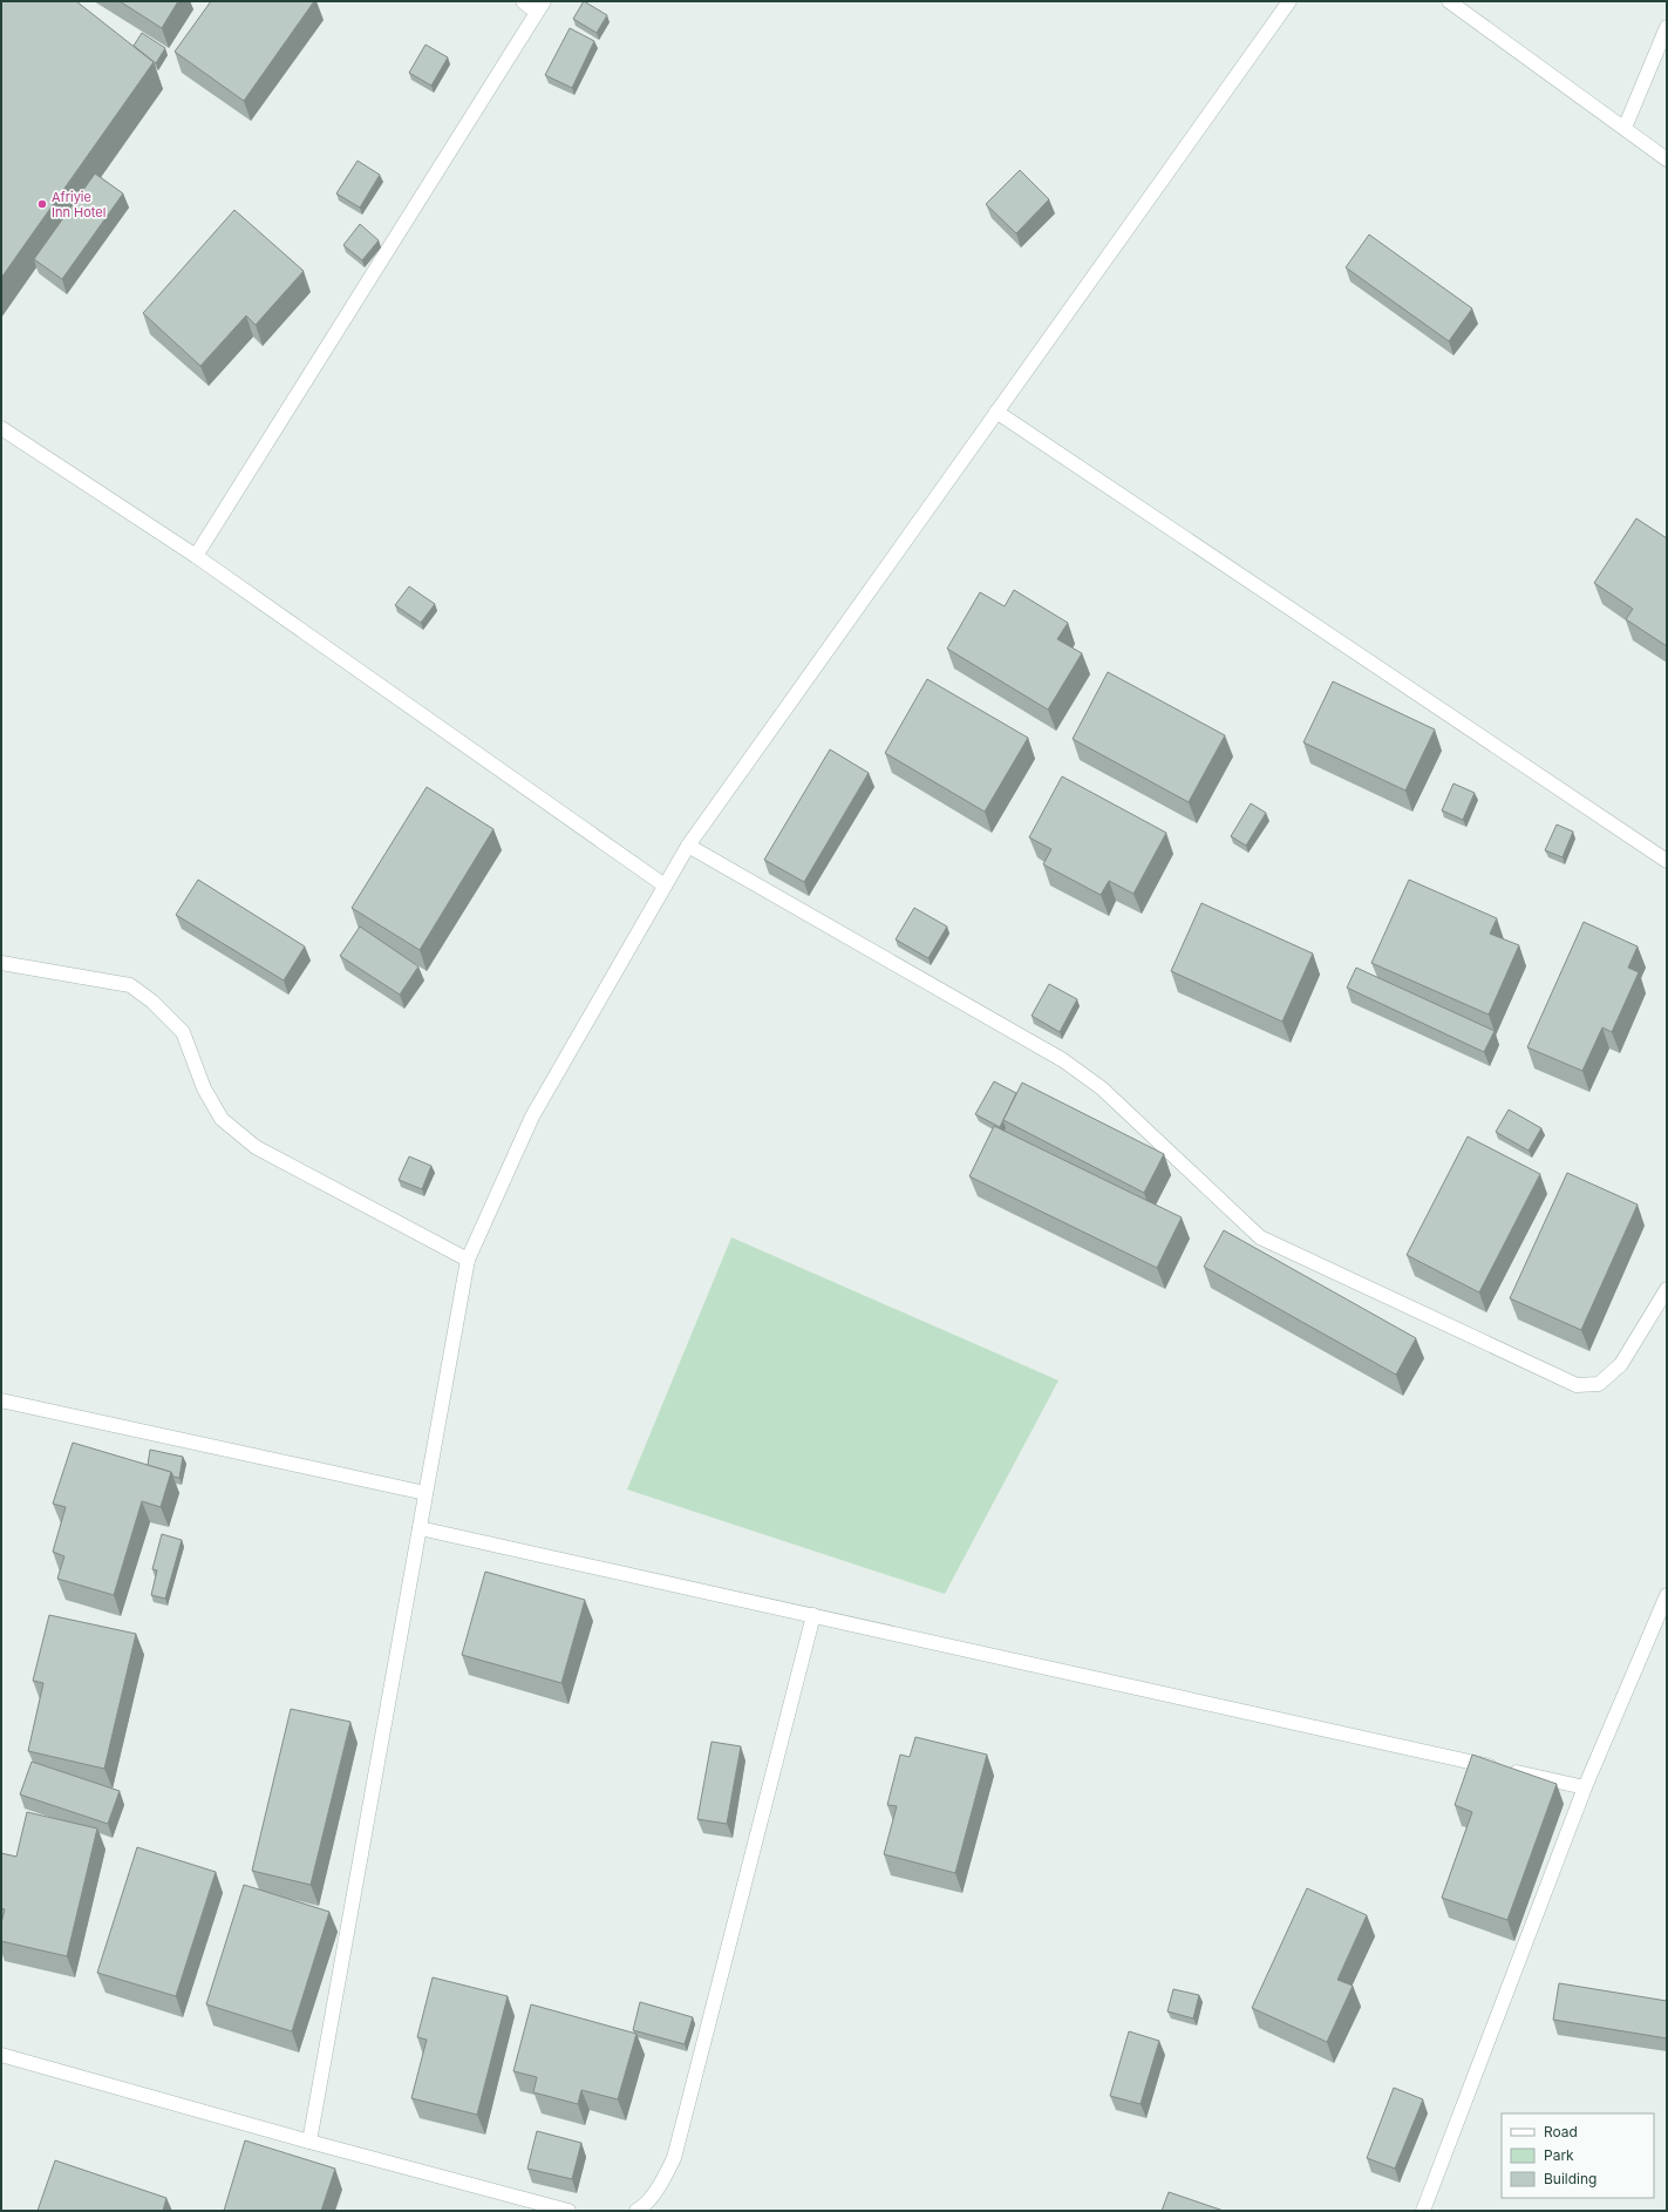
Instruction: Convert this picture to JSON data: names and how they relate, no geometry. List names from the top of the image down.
{
  "places": ["Afriyie Inn Hotel"],
  "legend": ["Road", "Park", "Building"]
}
